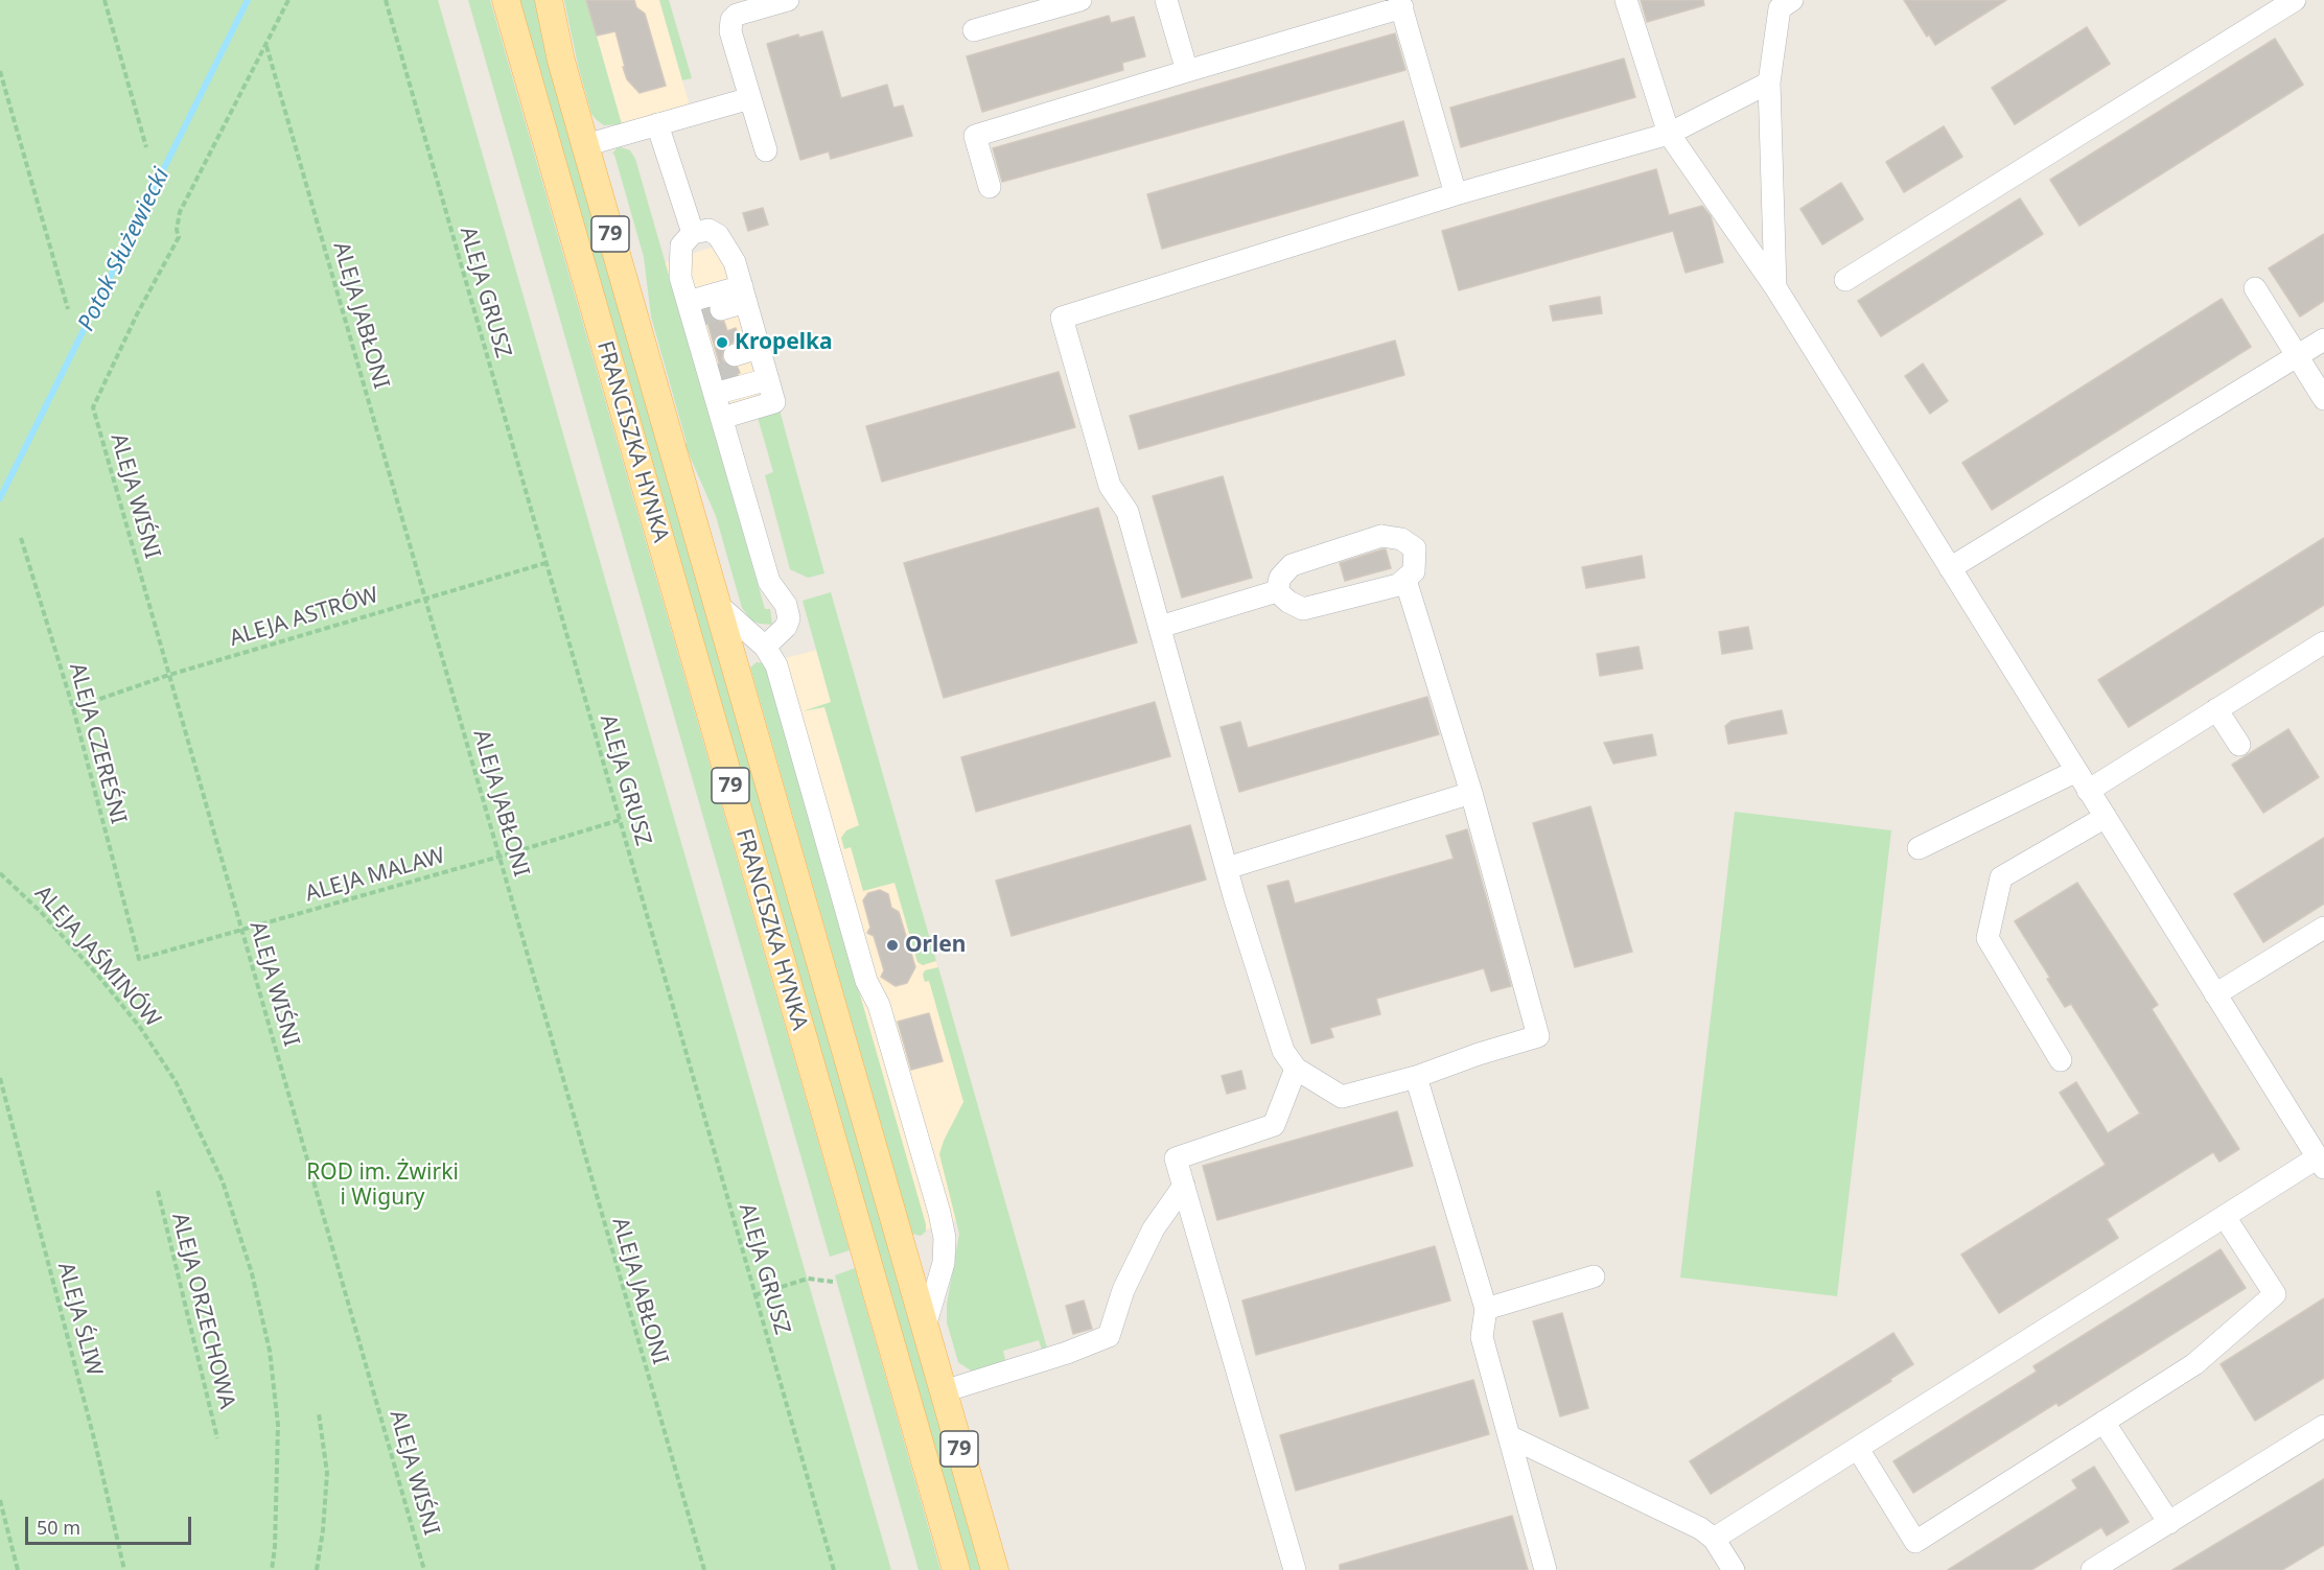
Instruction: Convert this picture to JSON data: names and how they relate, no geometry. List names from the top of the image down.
{
  "streets": {
    "main road": ["79", "FRANCISZKA HYNKA"],
    "path": [
      "ALEJA GRUSZ",
      "ALEJA JABŁONI",
      "ALEJA WIŚNI",
      "ALEJA ASTRÓW",
      "ALEJA CZEREŚNI",
      "ALEJA MALAW",
      "ALEJA JAŚMINÓW",
      "ALEJA ORZECHOWA",
      "ALEJA ŚLIW"
    ]
  },
  "crossings": [
    ["ALEJA GRUSZ", "ALEJA ASTRÓW"],
    ["ALEJA GRUSZ", "ALEJA MALAW"],
    ["ALEJA JABŁONI", "ALEJA WIŚNI"],
    ["ALEJA JABŁONI", "ALEJA ASTRÓW"],
    ["ALEJA JABŁONI", "ALEJA MALAW"],
    ["ALEJA WIŚNI", "ALEJA ASTRÓW"],
    ["ALEJA WIŚNI", "ALEJA MALAW"],
    ["ALEJA ASTRÓW", "ALEJA CZEREŚNI"],
    ["ALEJA CZEREŚNI", "ALEJA MALAW"]
  ],
  "water": ["Potok Służewiecki"],
  "parks": ["ROD im. Żwirki i Wigury"],
  "places": ["Kropelka", "Orlen"],
  "scale_bar": "50 m"
}
